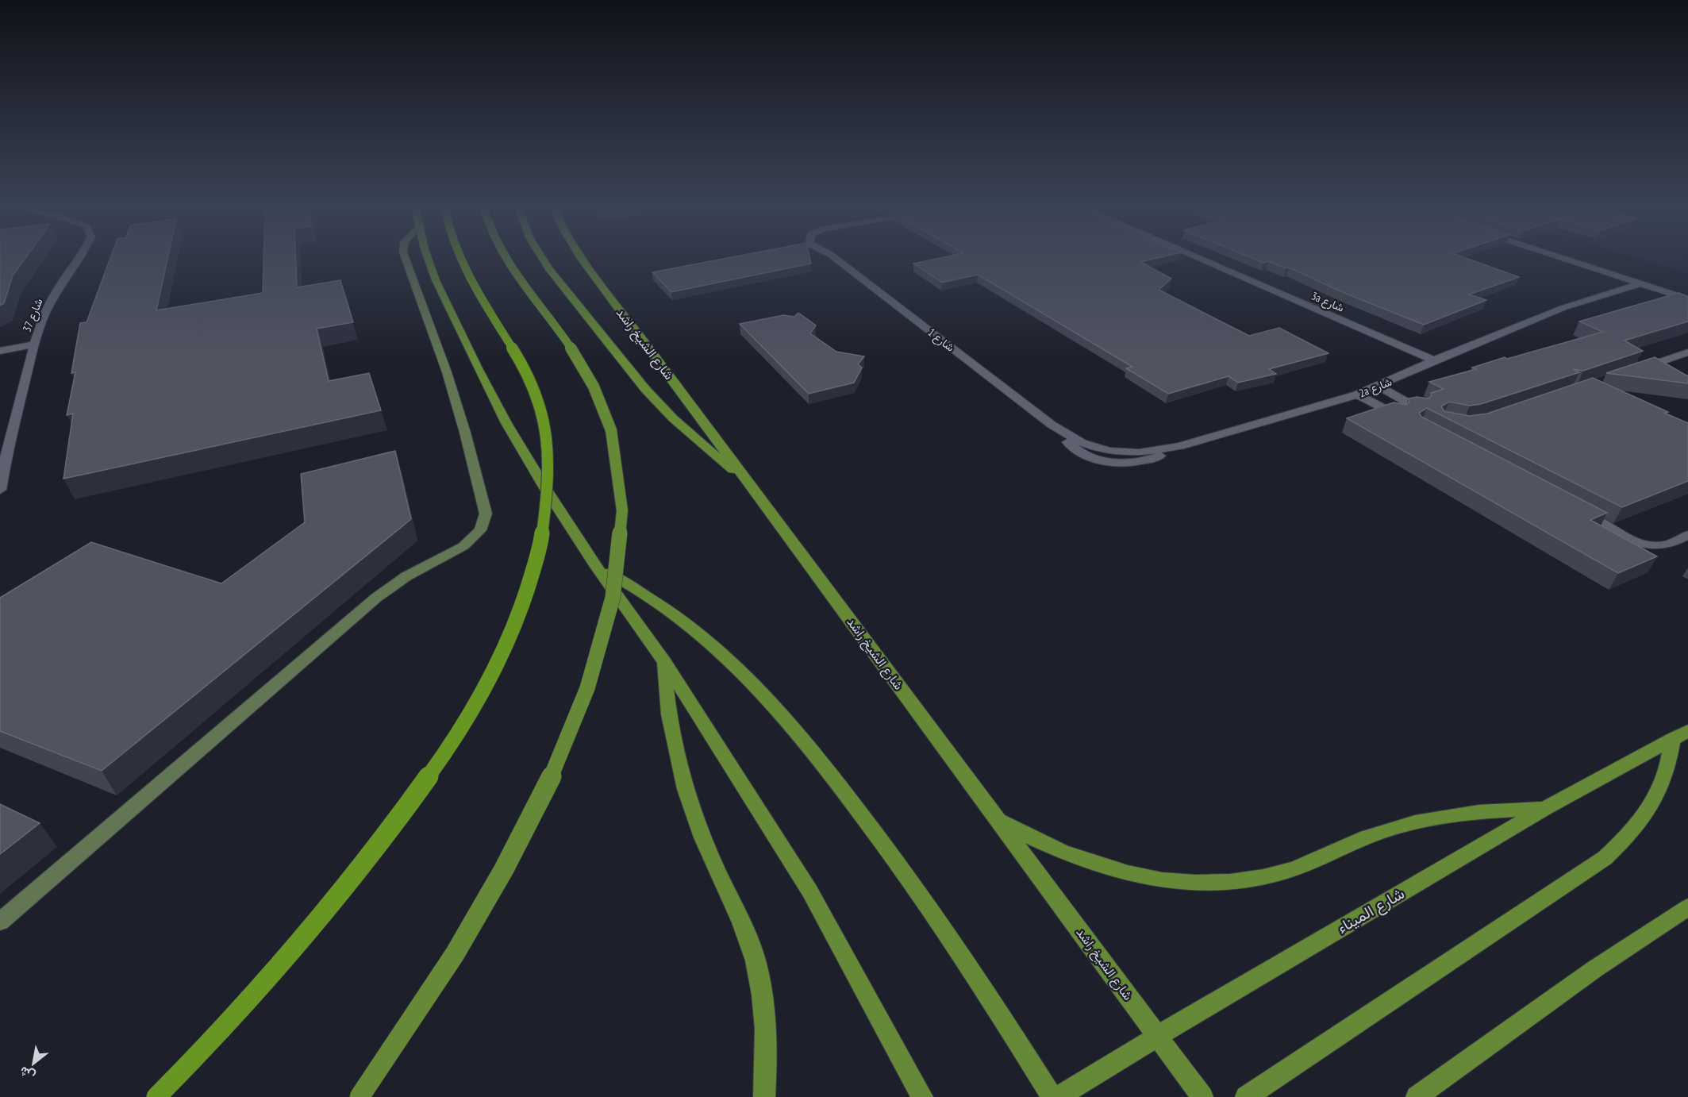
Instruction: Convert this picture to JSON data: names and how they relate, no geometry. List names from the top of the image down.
{
  "streets": {
    "main road": ["شارع الشيخ راشد", "شارع الميناء"],
    "street": [
      "3a شارع",
      "شارع 37",
      "شارع 1",
      "2a شارع"
    ]
  },
  "crossings": [
    ["3a شارع", "2a شارع"],
    ["شارع 1", "2a شارع"],
    ["شارع الشيخ راشد", "شارع الميناء"]
  ],
  "north": "bottom left"
}
